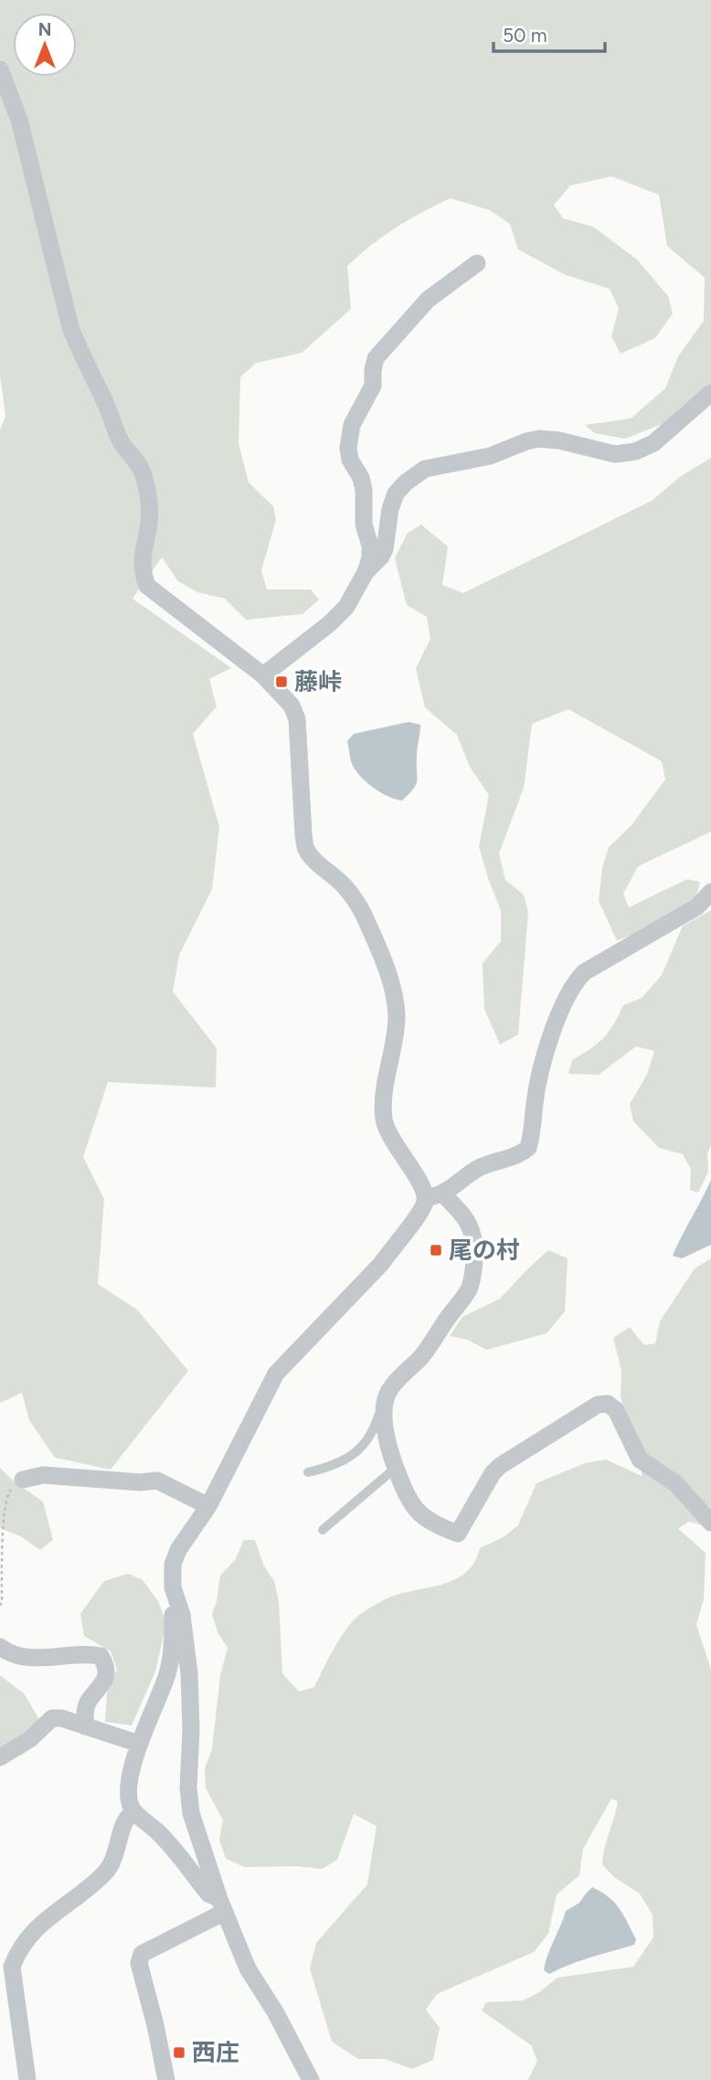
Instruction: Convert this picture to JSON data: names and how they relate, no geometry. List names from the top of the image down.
{
  "places": {
    "transit": ["藤峠", "尾の村", "西庄"]
  },
  "scale_bar": "50 m",
  "north": "top"
}
